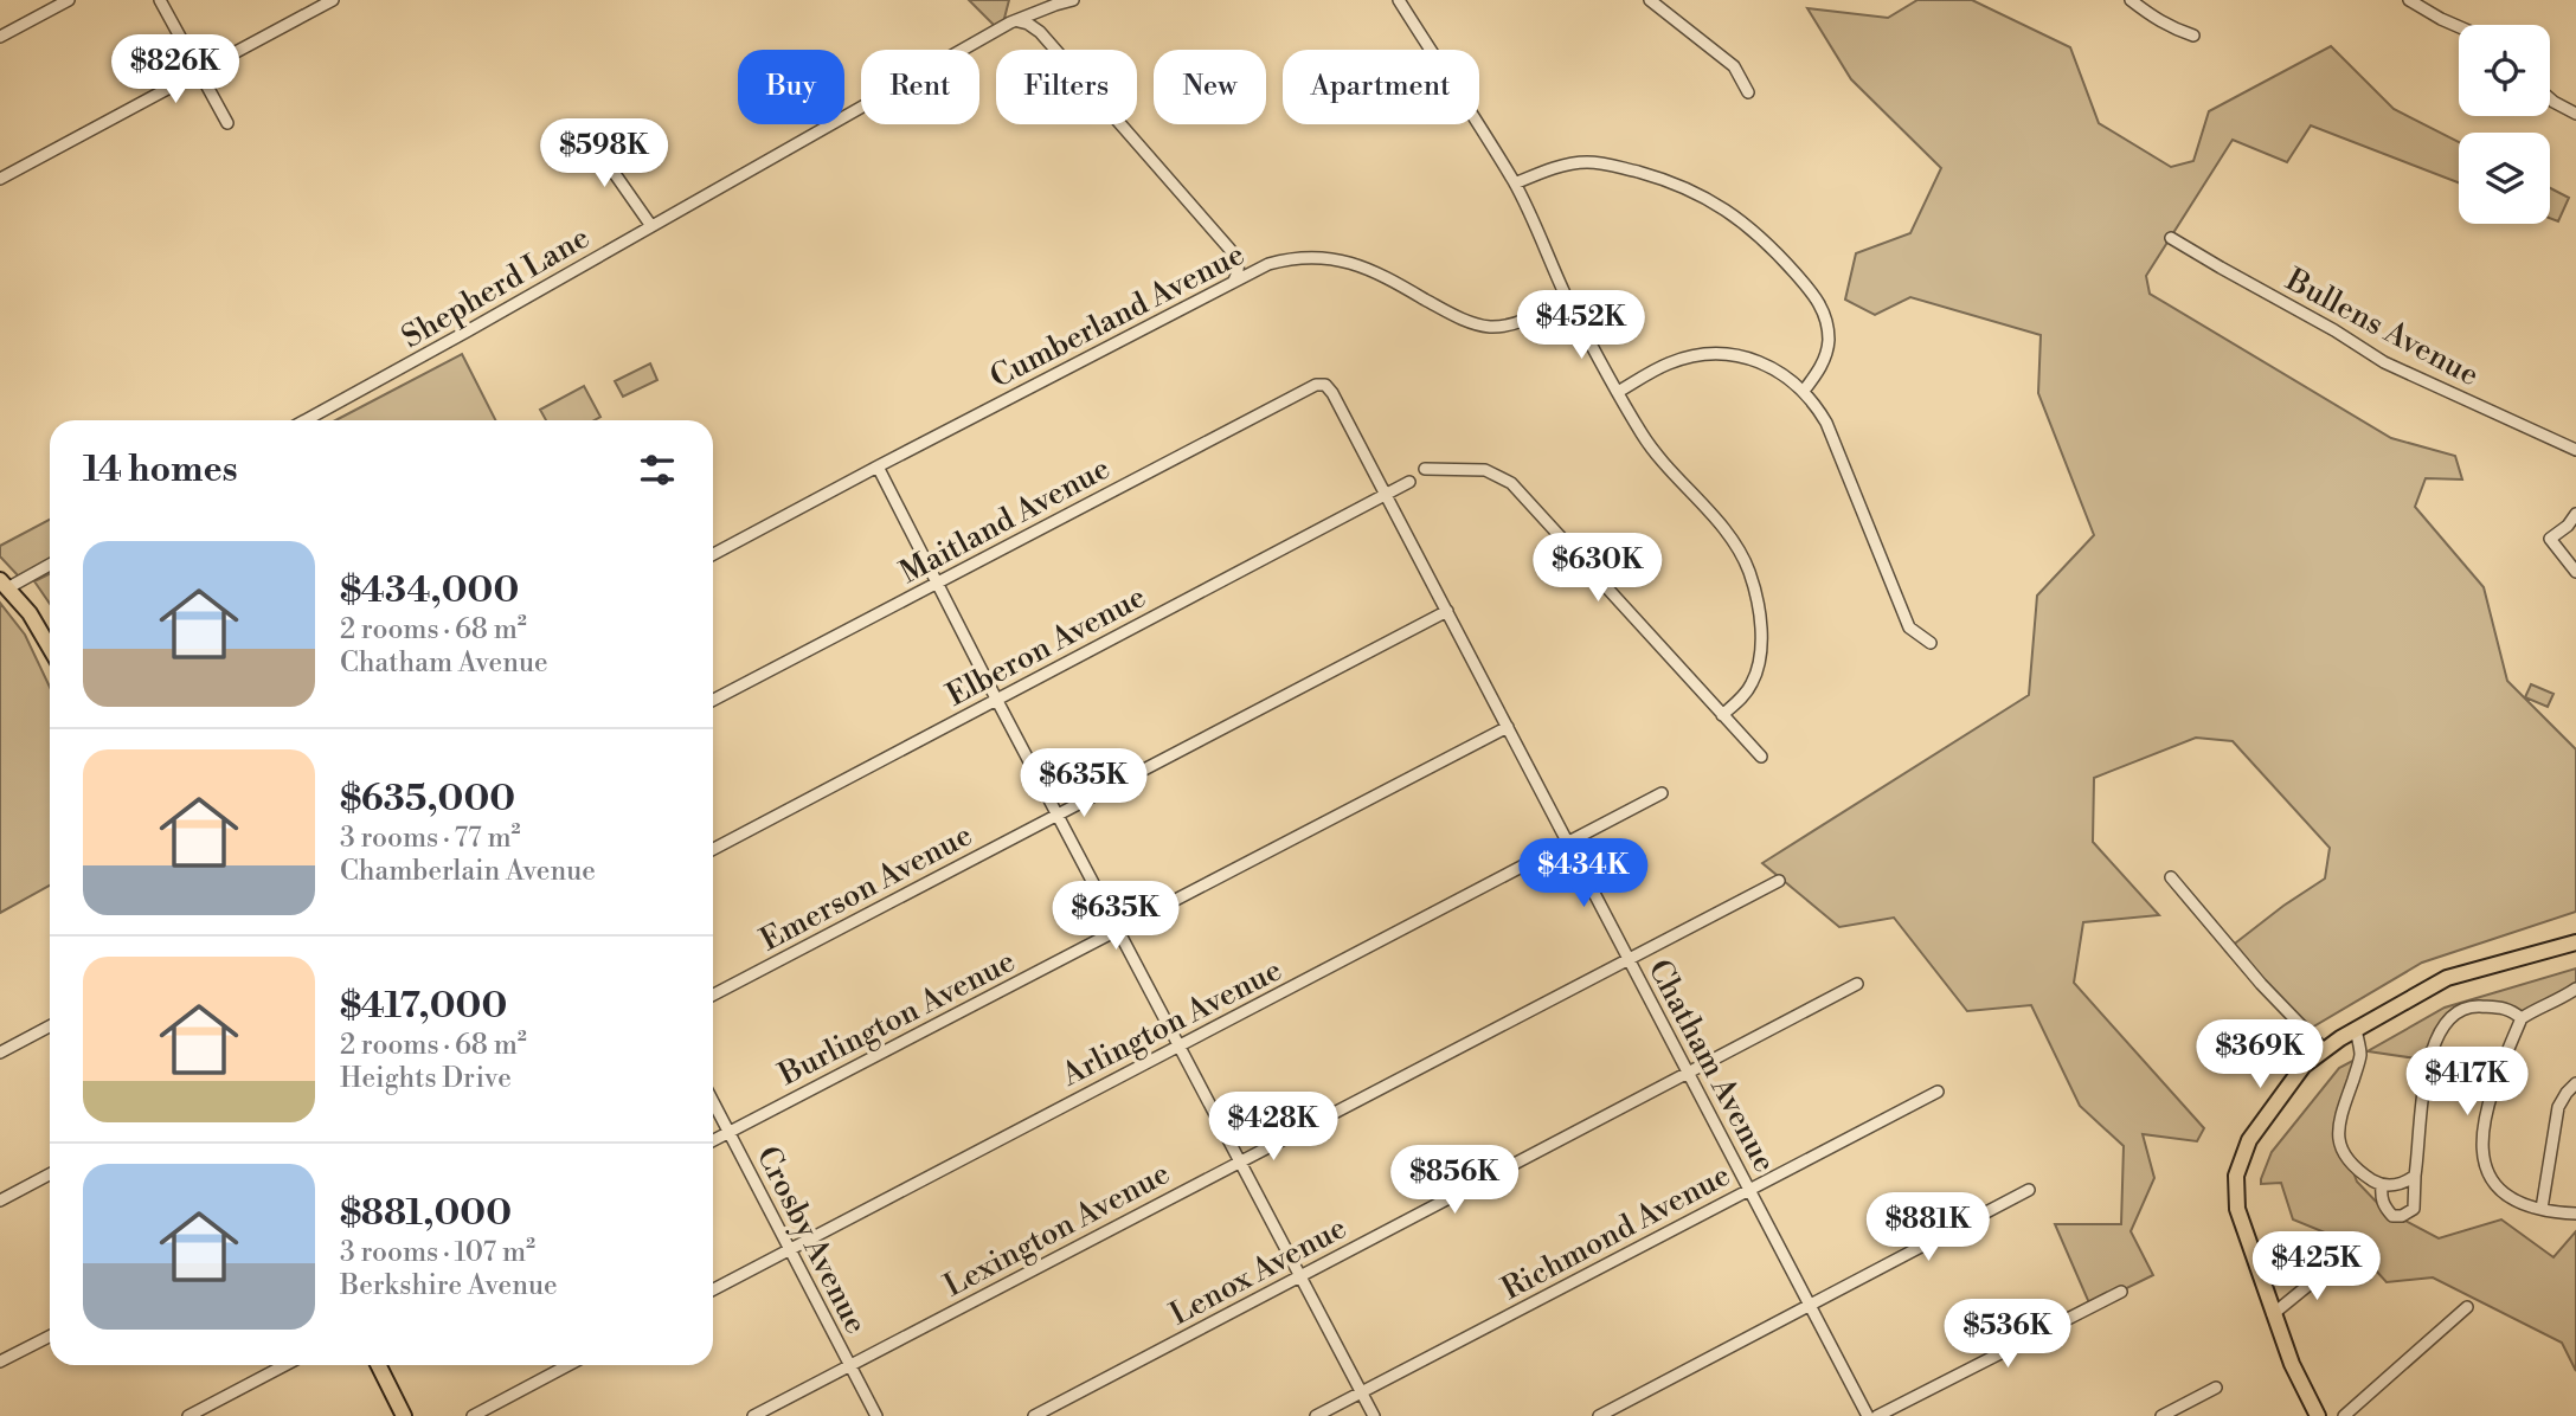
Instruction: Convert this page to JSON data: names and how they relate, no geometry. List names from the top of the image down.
{
  "streets": {
    "street": [
      "Shepherd Lane",
      "Cumberland Avenue",
      "Bullens Avenue",
      "Maitland Avenue",
      "Elberon Avenue",
      "Emerson Avenue",
      "Burlington Avenue",
      "Arlington Avenue",
      "Chatham Avenue",
      "Lexington Avenue",
      "Richmond Avenue",
      "Crosby Avenue",
      "Lenox Avenue"
    ]
  },
  "crossings": [
    ["Maitland Avenue", "Chatham Avenue"],
    ["Elberon Avenue", "Chatham Avenue"],
    ["Emerson Avenue", "Chatham Avenue"],
    ["Burlington Avenue", "Chatham Avenue"],
    ["Burlington Avenue", "Crosby Avenue"],
    ["Arlington Avenue", "Chatham Avenue"],
    ["Arlington Avenue", "Crosby Avenue"],
    ["Chatham Avenue", "Lexington Avenue"],
    ["Chatham Avenue", "Richmond Avenue"],
    ["Chatham Avenue", "Lenox Avenue"],
    ["Lexington Avenue", "Crosby Avenue"]
  ],
  "page": {
    "price": [
      "$826K",
      "$598K",
      "$452K",
      "$630K",
      "$635K",
      "$434K",
      "$635K",
      "$369K",
      "$417K",
      "$428K",
      "$856K",
      "$881K",
      "$425K",
      "$536K"
    ],
    "chip": [
      "Buy",
      "Rent",
      "Filters",
      "New",
      "Apartment"
    ],
    "heading": "14 homes",
    "list": [
      {
        "name": "$434,000",
        "note": "2 rooms · 68 m² · Chatham Avenue"
      },
      {
        "name": "$635,000",
        "note": "3 rooms · 77 m² · Chamberlain Avenue"
      },
      {
        "name": "$417,000",
        "note": "2 rooms · 68 m² · Heights Drive"
      },
      {
        "name": "$881,000",
        "note": "3 rooms · 107 m² · Berkshire Avenue"
      }
    ]
  }
}
